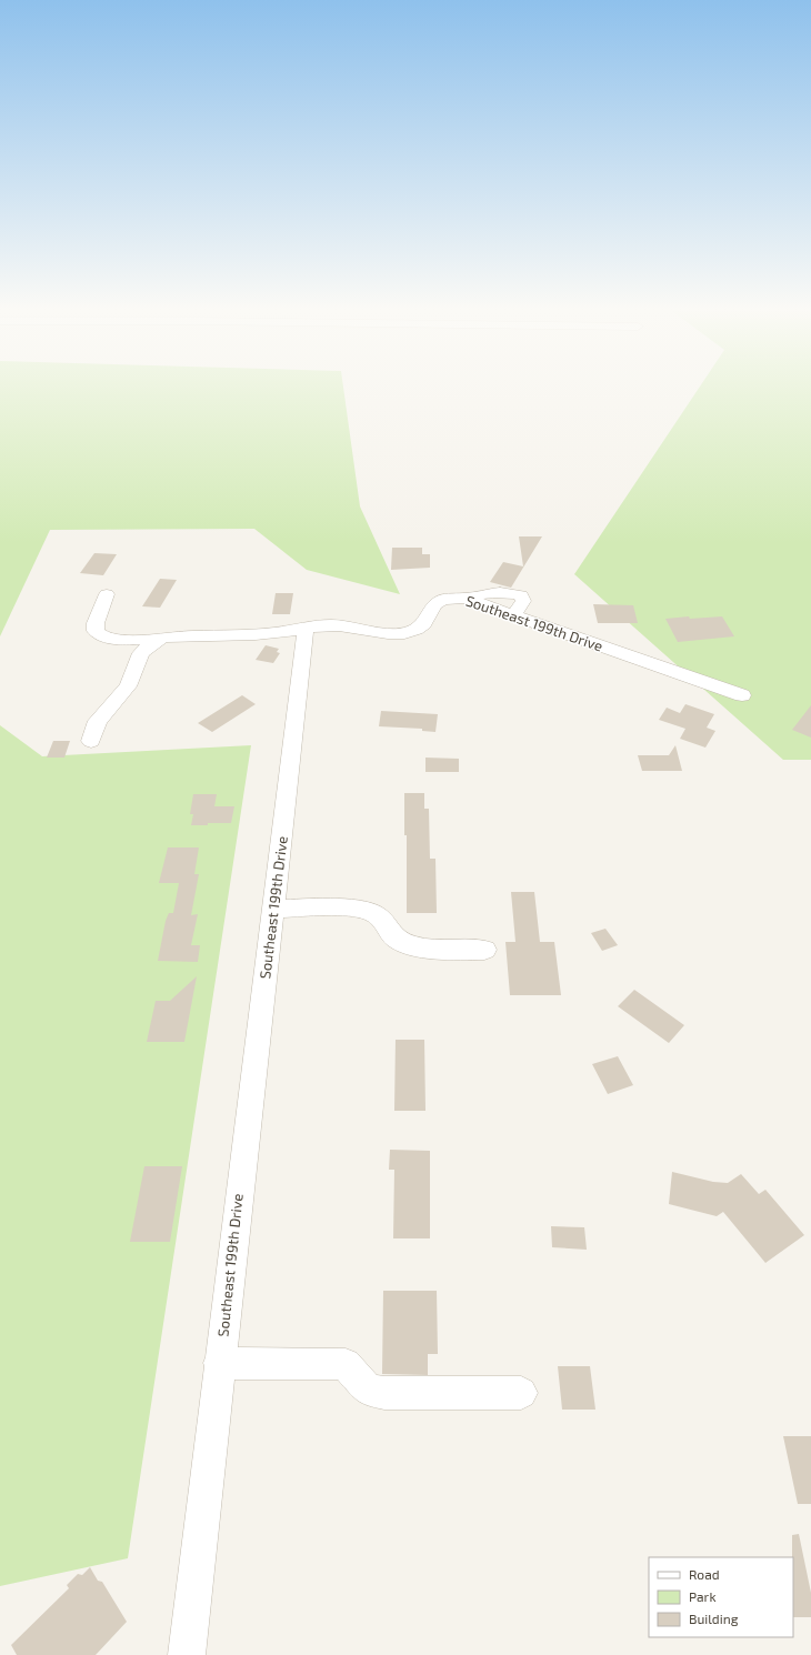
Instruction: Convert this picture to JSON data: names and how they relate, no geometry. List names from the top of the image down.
{
  "streets": {
    "street": ["Southeast 199th Drive"]
  },
  "legend": ["Road", "Park", "Building"]
}
